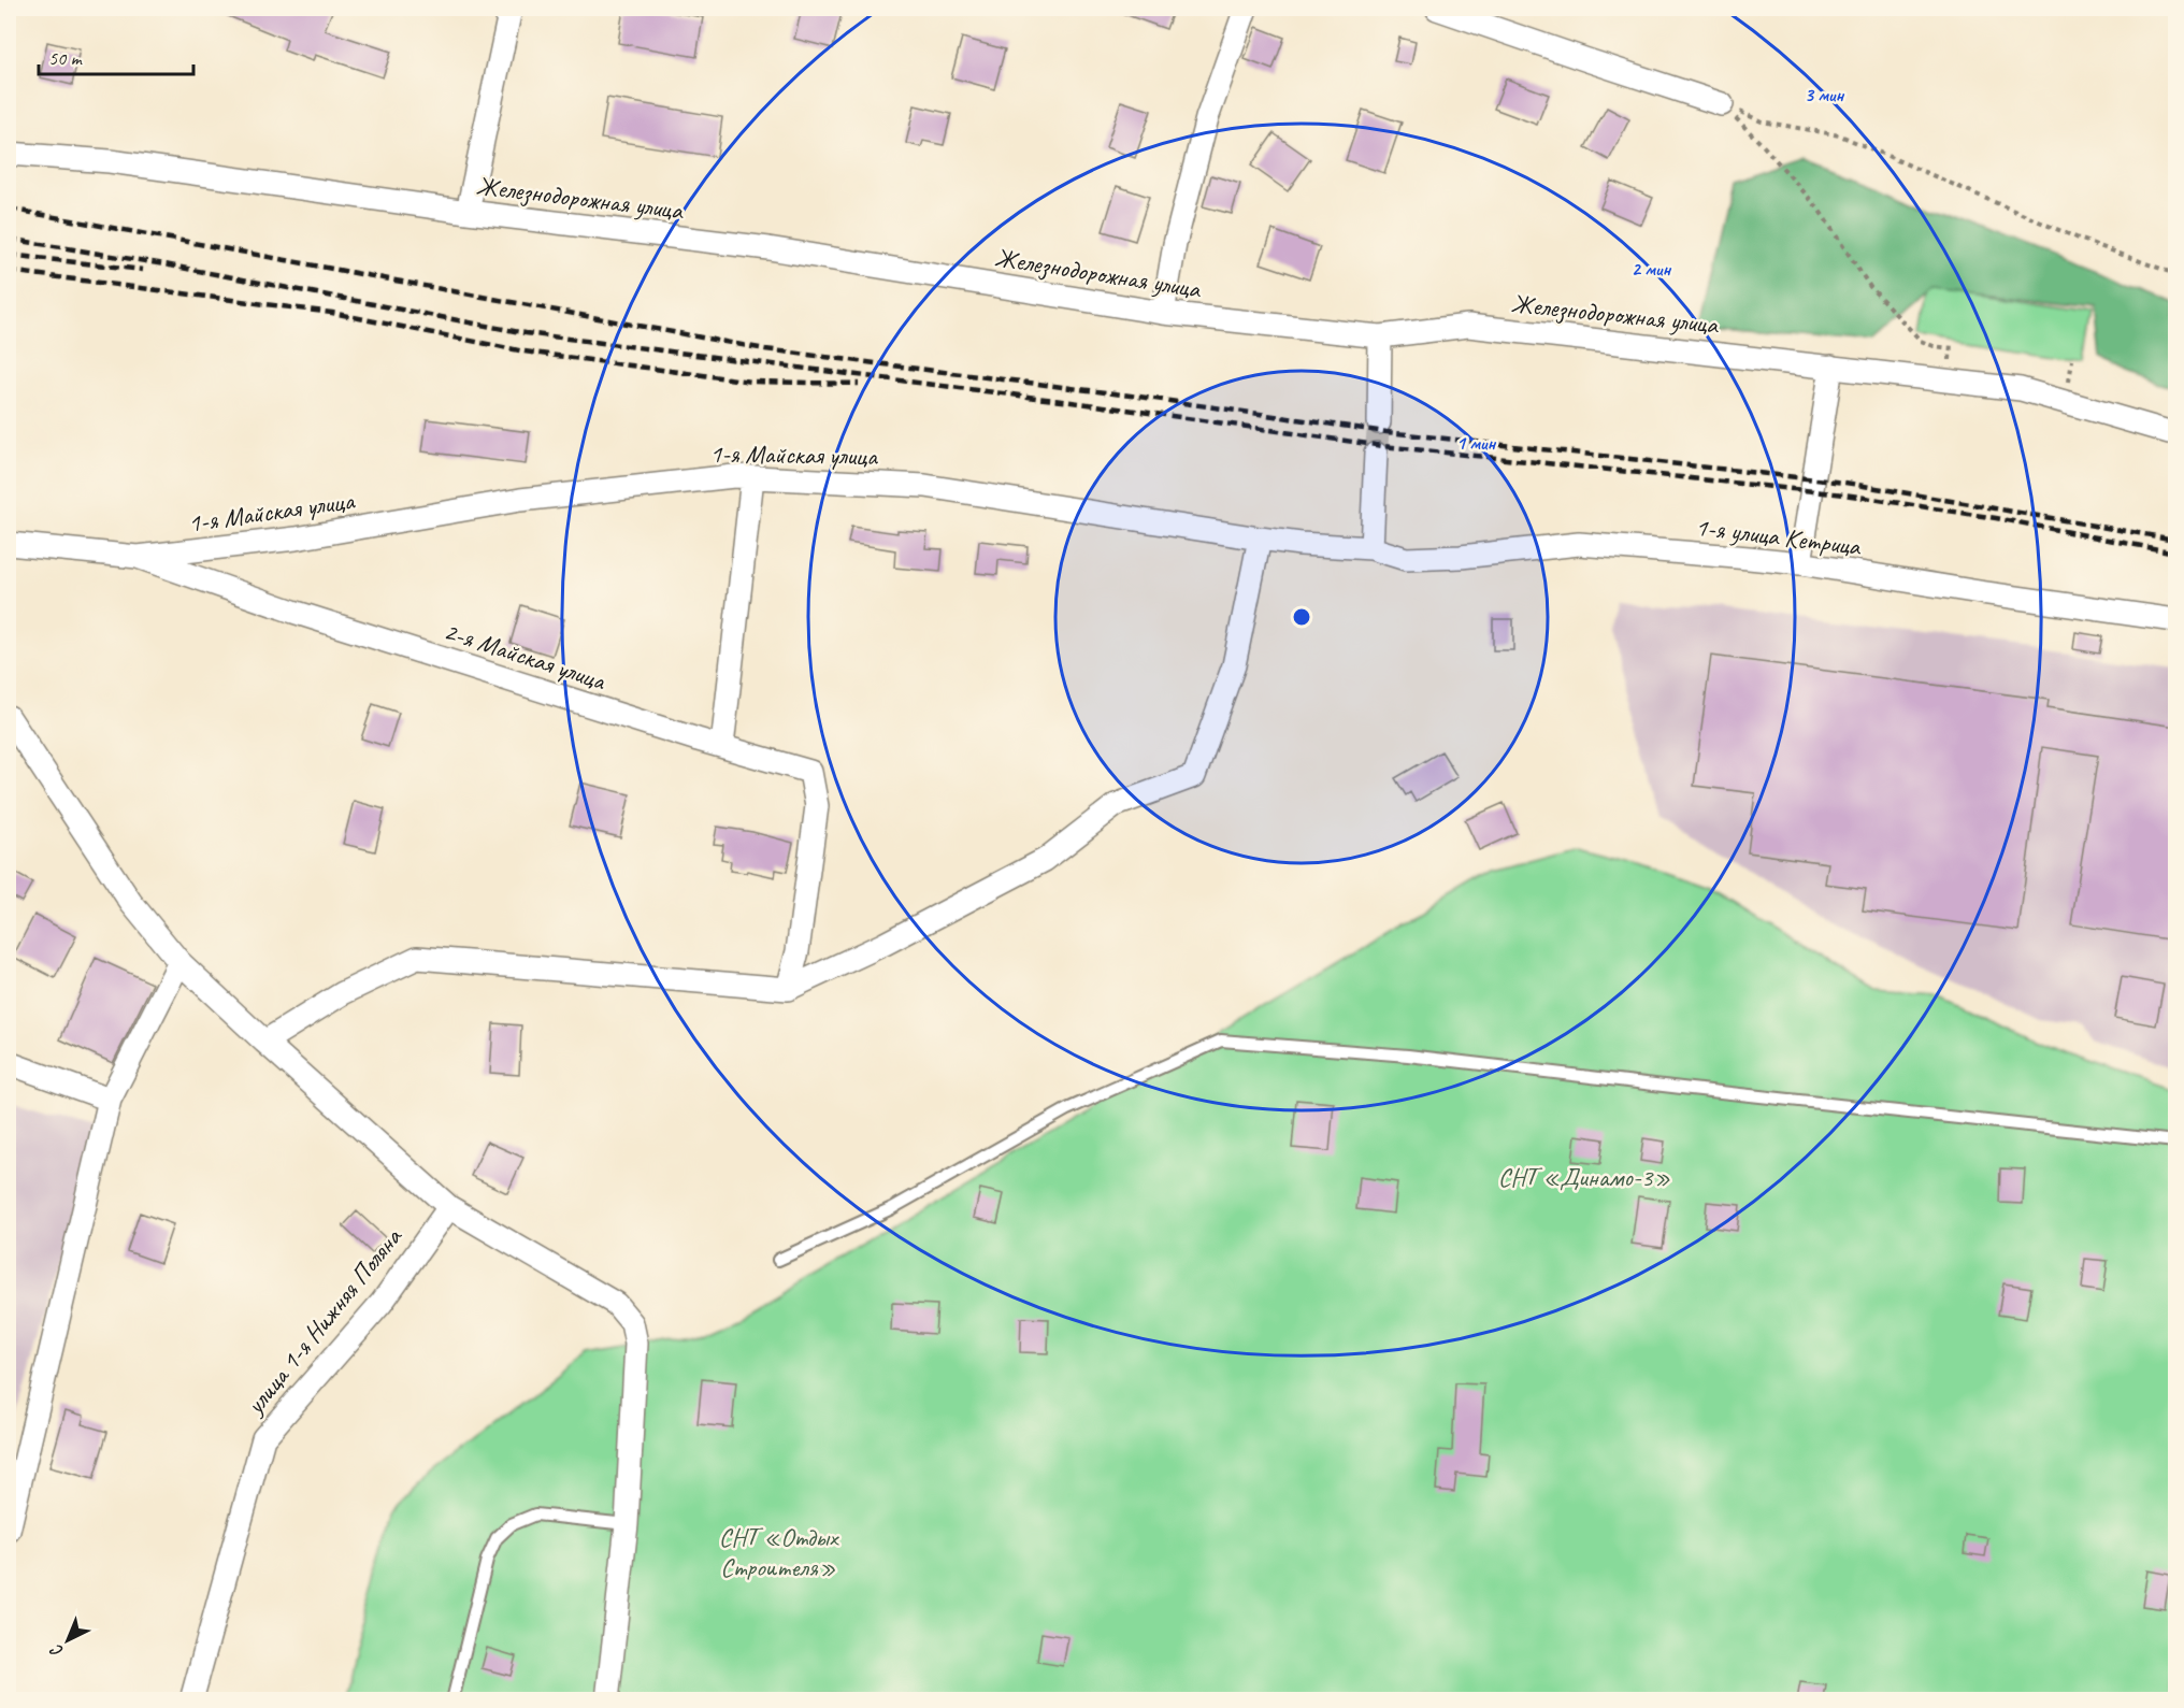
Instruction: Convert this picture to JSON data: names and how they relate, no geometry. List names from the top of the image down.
{
  "streets": {
    "street": [
      "Железнодорожная улица",
      "1-я Майская улица",
      "1-я улица Кетрица",
      "2-я Майская улица",
      "улица 1-я Нижняя Поляна"
    ]
  },
  "crossings": [
    ["1-я Майская улица", "1-я улица Кетрица"],
    ["1-я Майская улица", "2-я Майская улица"]
  ],
  "parks": ["СНТ «Динамо-3»", "СНТ «Отдых Строителя»"],
  "scale_bar": "50 m",
  "north": "bottom left",
  "rings": ["3 мин", "2 мин", "1 мин"]
}
